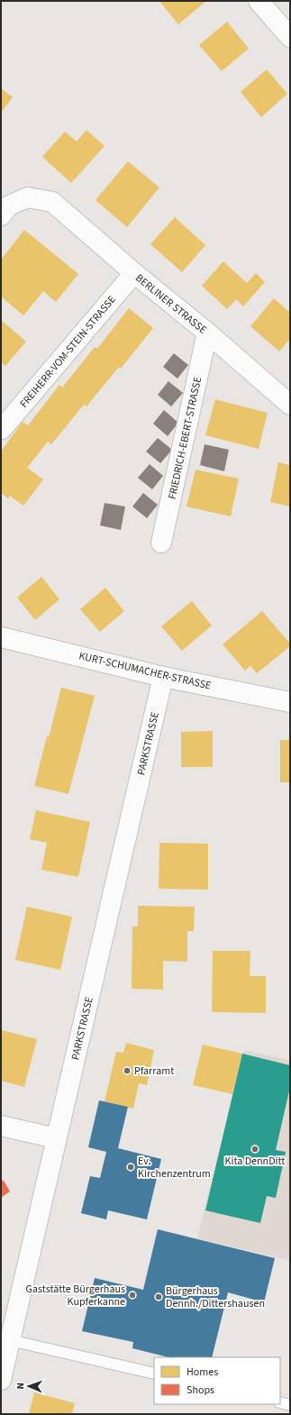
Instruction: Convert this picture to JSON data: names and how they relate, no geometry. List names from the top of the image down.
{
  "streets": {
    "street": [
      "BERLINER STRASSE",
      "FREIHERR-VOM-STEIN-STRASSE",
      "FRIEDRICH-EBERT-STRASSE",
      "KURT-SCHUMACHER-STRASSE",
      "PARKSTRASSE"
    ]
  },
  "crossings": [
    ["BERLINER STRASSE", "FREIHERR-VOM-STEIN-STRASSE"],
    ["BERLINER STRASSE", "FRIEDRICH-EBERT-STRASSE"],
    ["KURT-SCHUMACHER-STRASSE", "PARKSTRASSE"]
  ],
  "places": [
    "Pfarramt",
    "Kita DennDitt",
    "Ev. Kirchenzentrum",
    "Gaststätte Bürgerhaus Kupferkanne",
    "Bürgerhaus Dennh./Dittershausen"
  ],
  "legend": ["Homes", "Shops"],
  "north": "left"
}
